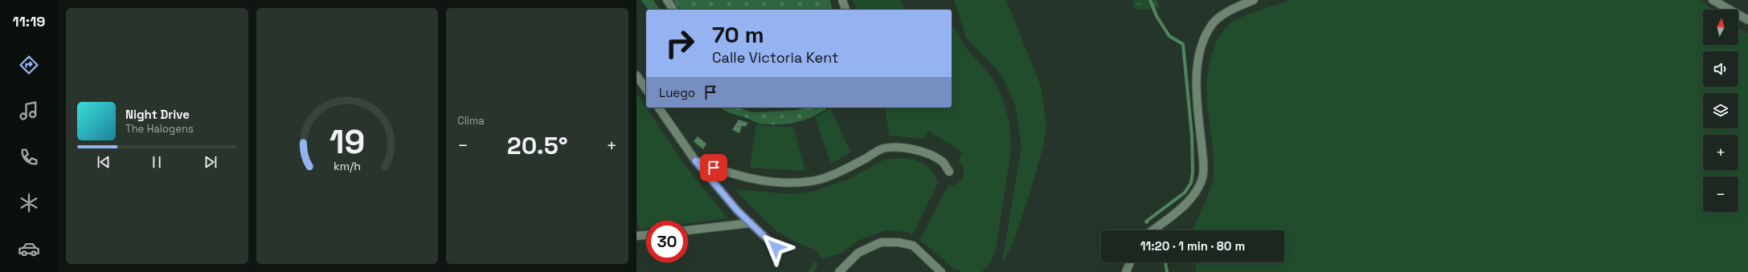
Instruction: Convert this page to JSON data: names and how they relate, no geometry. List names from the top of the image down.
{
  "north": "top",
  "page": {
    "tabs": "11:19",
    "tile": "Clima",
    "map_buttons": ["+", "−"],
    "turn": ["70 m", "Calle Victoria Kent"],
    "then": "Luego",
    "song": ["Night Drive", "The Halogens"],
    "heat": ["−", "20.5°", "+"],
    "limit": "30",
    "trip": "11:20 · 1 min · 80 m",
    "gauge": ["19", "km/h"]
  }
}
